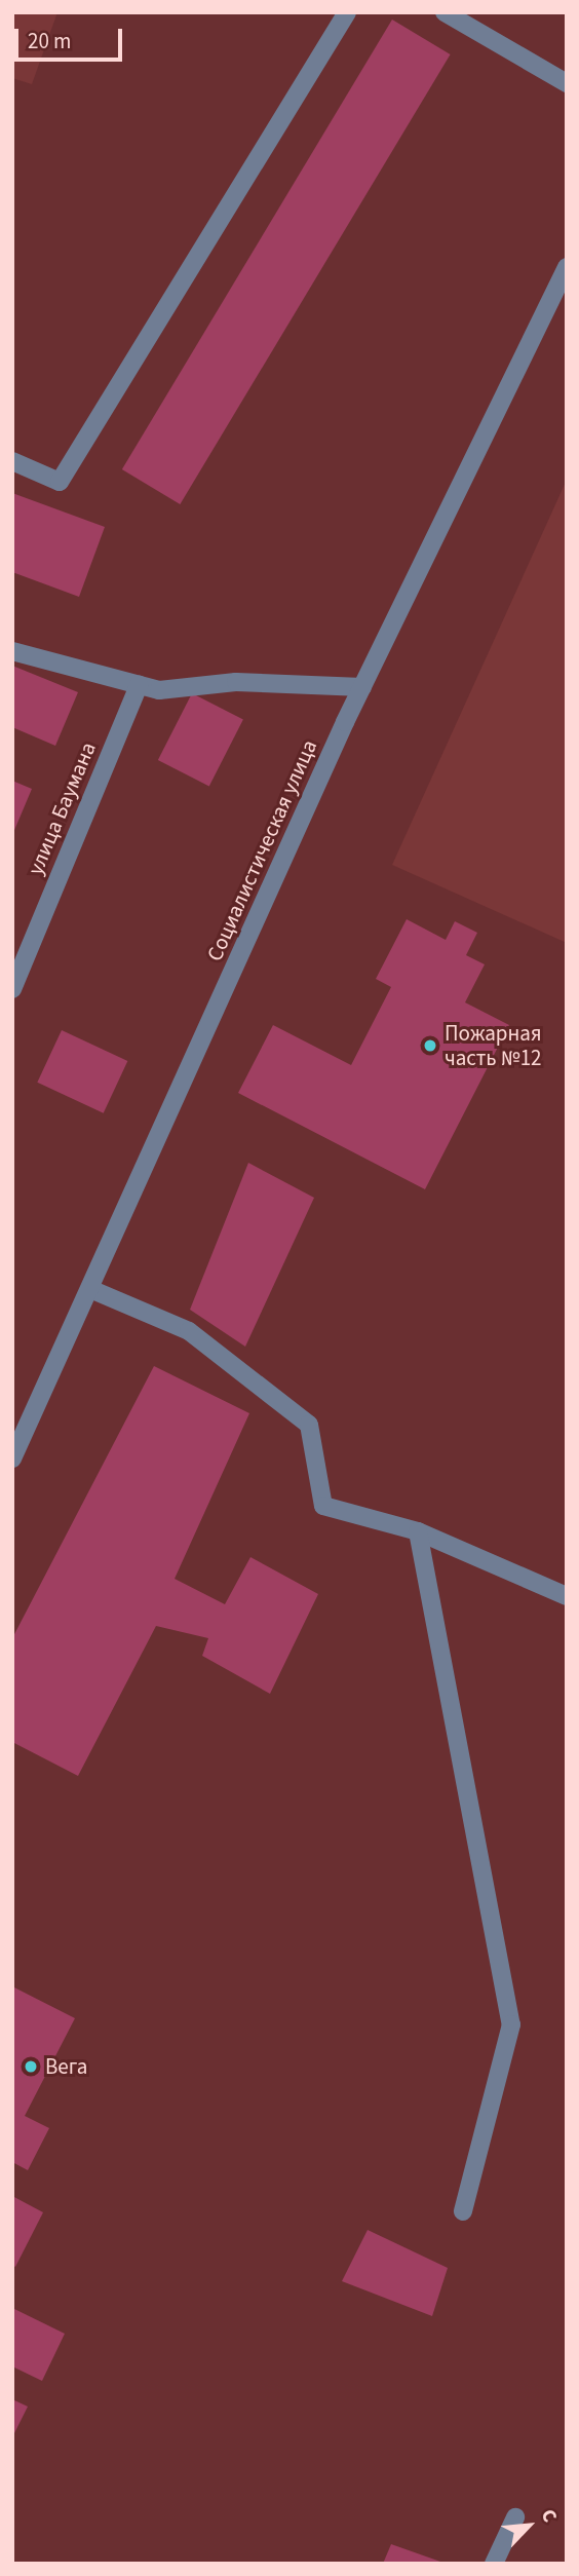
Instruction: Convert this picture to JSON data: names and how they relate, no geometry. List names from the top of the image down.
{
  "streets": {
    "street": ["улица Баумана", "Социалистическая улица"]
  },
  "places": ["Пожарная часть №12", "Вега"],
  "scale_bar": "20 m",
  "north": "top right"
}
